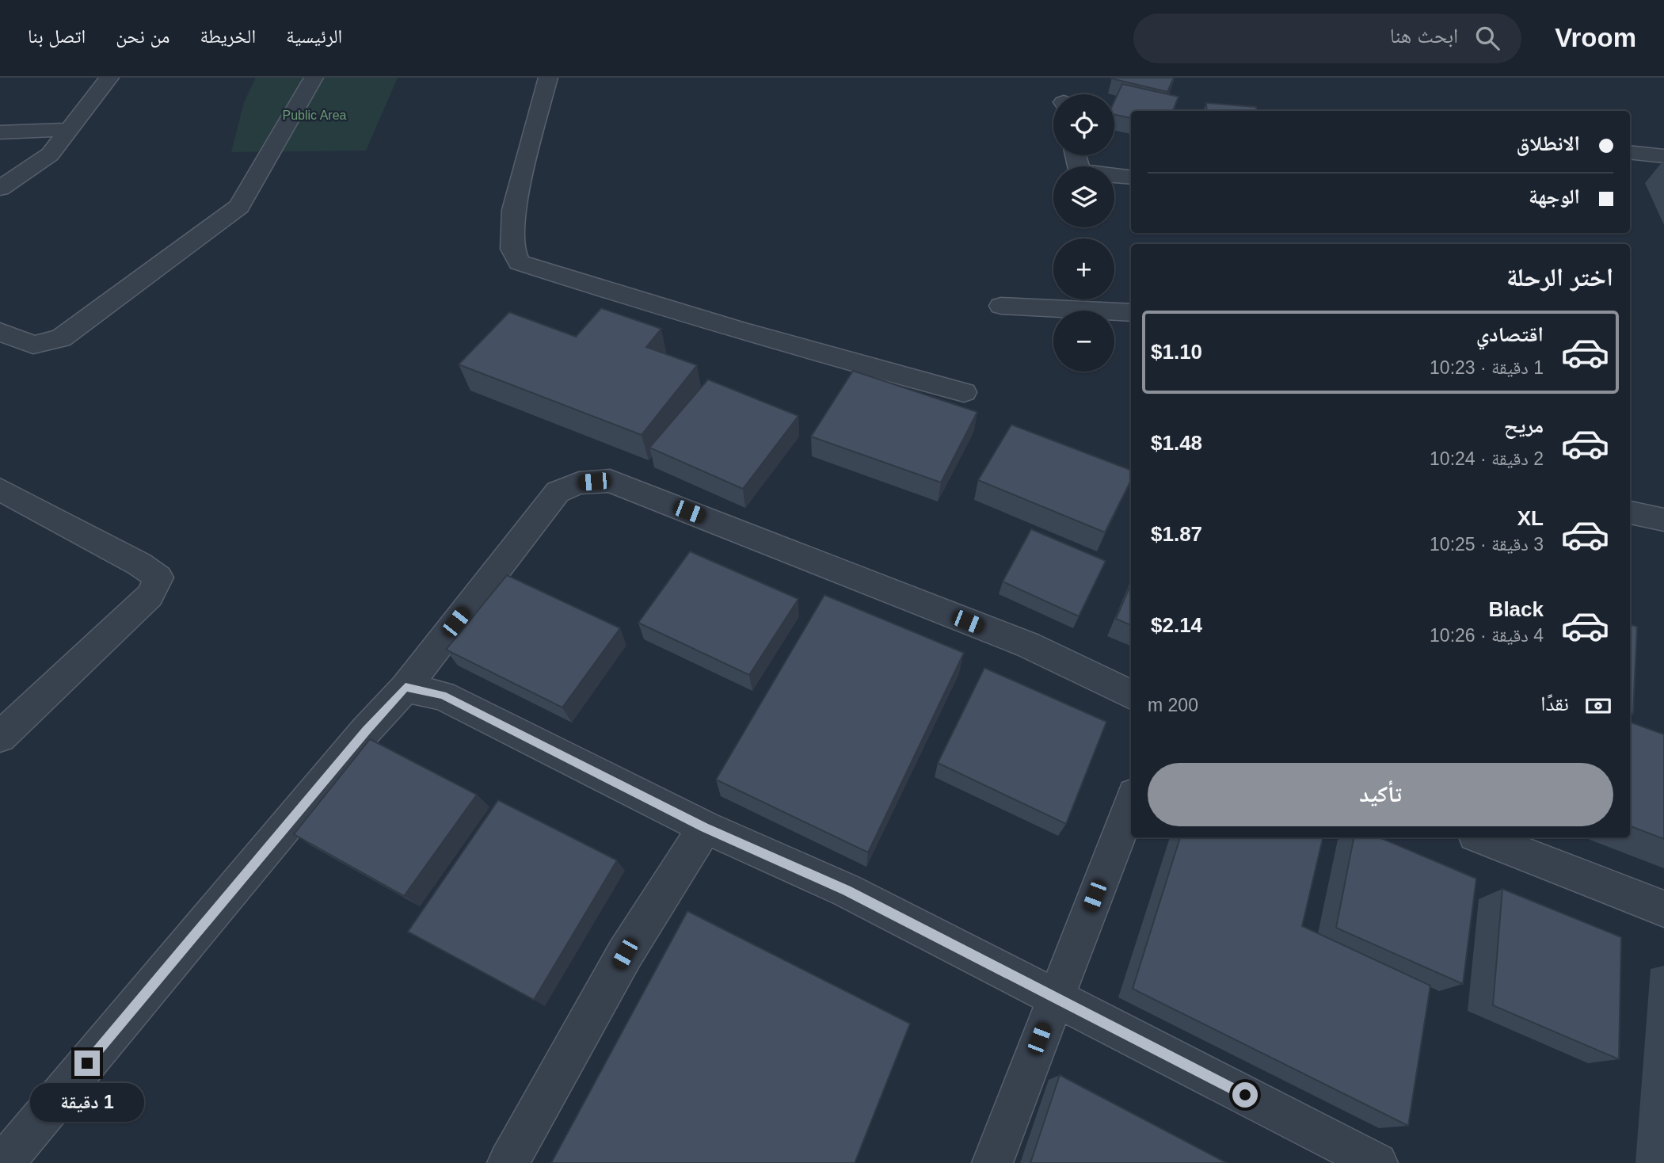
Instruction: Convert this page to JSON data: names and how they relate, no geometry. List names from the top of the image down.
{
  "parks": ["Public Area"],
  "page": {
    "header": "Vroom",
    "search": "ابحث هنا",
    "nav": [
      "الرئيسية",
      "الخريطة",
      "من نحن",
      "اتصل بنا"
    ],
    "map_buttons": ["+", "−"],
    "banner": ["الانطلاق", "الوجهة"],
    "heading": "اختر الرحلة",
    "list": [
      {
        "name": "اقتصادي",
        "note": "1 دقيقة · 10:23",
        "value": "$1.10"
      },
      {
        "name": "مريح",
        "note": "2 دقيقة · 10:24",
        "value": "$1.48"
      },
      {
        "name": "XL",
        "note": "3 دقيقة · 10:25",
        "value": "$1.87"
      },
      {
        "name": "Black",
        "note": "4 دقيقة · 10:26",
        "value": "$2.14"
      }
    ],
    "pay": ["نقدًا", "200 m"],
    "buttons": "تأكيد",
    "bubble": "1 دقيقة"
  }
}
